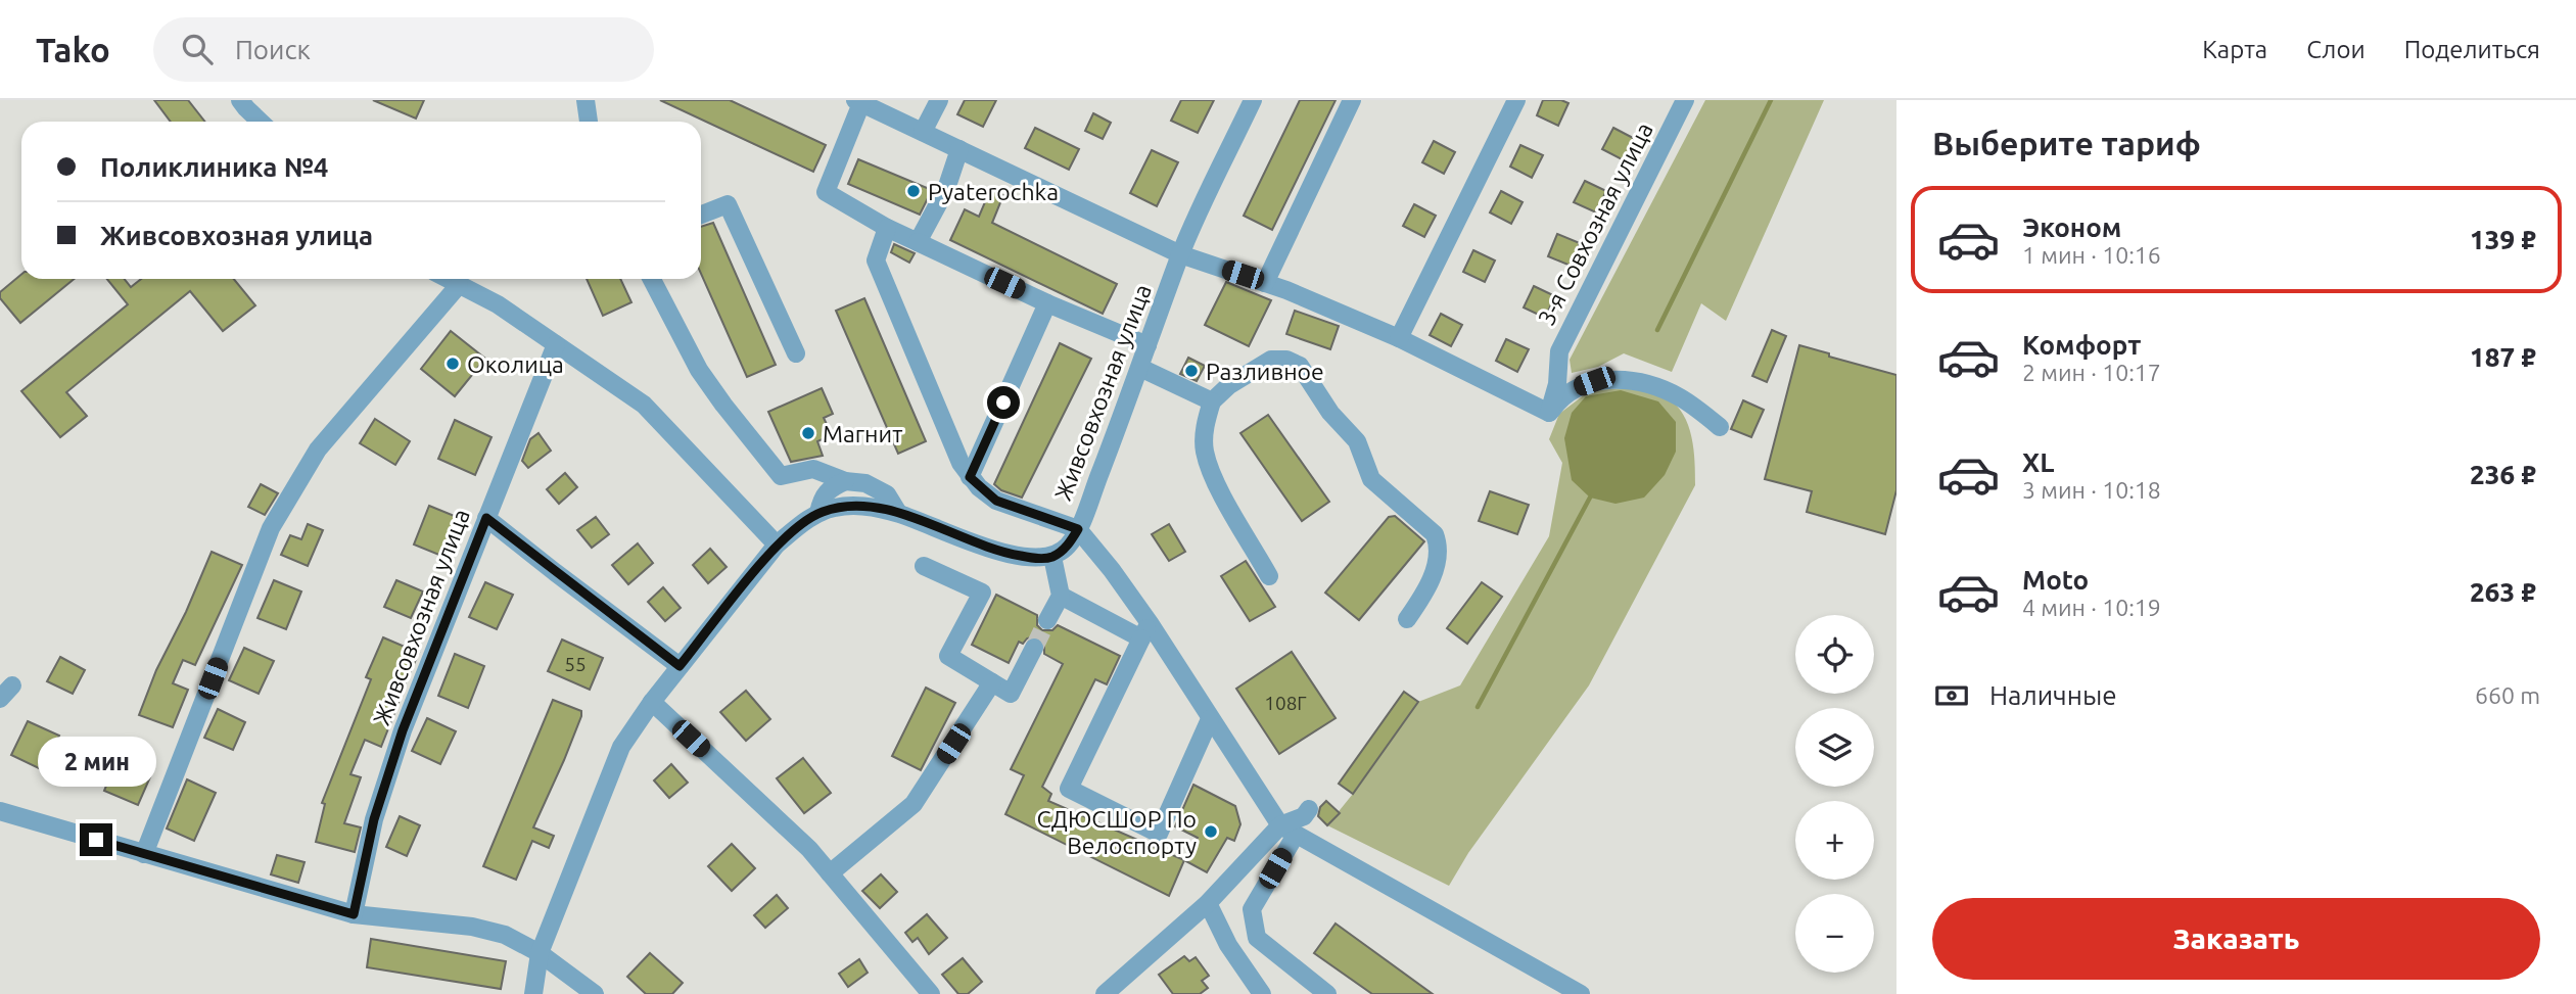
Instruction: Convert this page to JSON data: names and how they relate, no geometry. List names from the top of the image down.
{
  "streets": {
    "street": ["3-я Совхозная улица", "Живсовхозная улица"]
  },
  "places": [
    "Pyaterochka",
    "Околица",
    "Разливное",
    "Магнит",
    "СДЮСШОР По Велоспорту"
  ],
  "house_numbers": ["55", "108Г"],
  "page": {
    "header": "Tako",
    "search": "Поиск",
    "nav": ["Карта", "Слои", "Поделиться"],
    "heading": "Выберите тариф",
    "banner": ["Поликлиника №4", "Живсовхозная улица"],
    "list": [
      {
        "name": "Эконом",
        "note": "1 мин · 10:16",
        "value": "139 ₽"
      },
      {
        "name": "Комфорт",
        "note": "2 мин · 10:17",
        "value": "187 ₽"
      },
      {
        "name": "XL",
        "note": "3 мин · 10:18",
        "value": "236 ₽"
      },
      {
        "name": "Moto",
        "note": "4 мин · 10:19",
        "value": "263 ₽"
      }
    ],
    "map_buttons": ["+", "−"],
    "pay": ["Наличные", "660 m"],
    "bubble": "2 мин",
    "buttons": "Заказать"
  }
}
